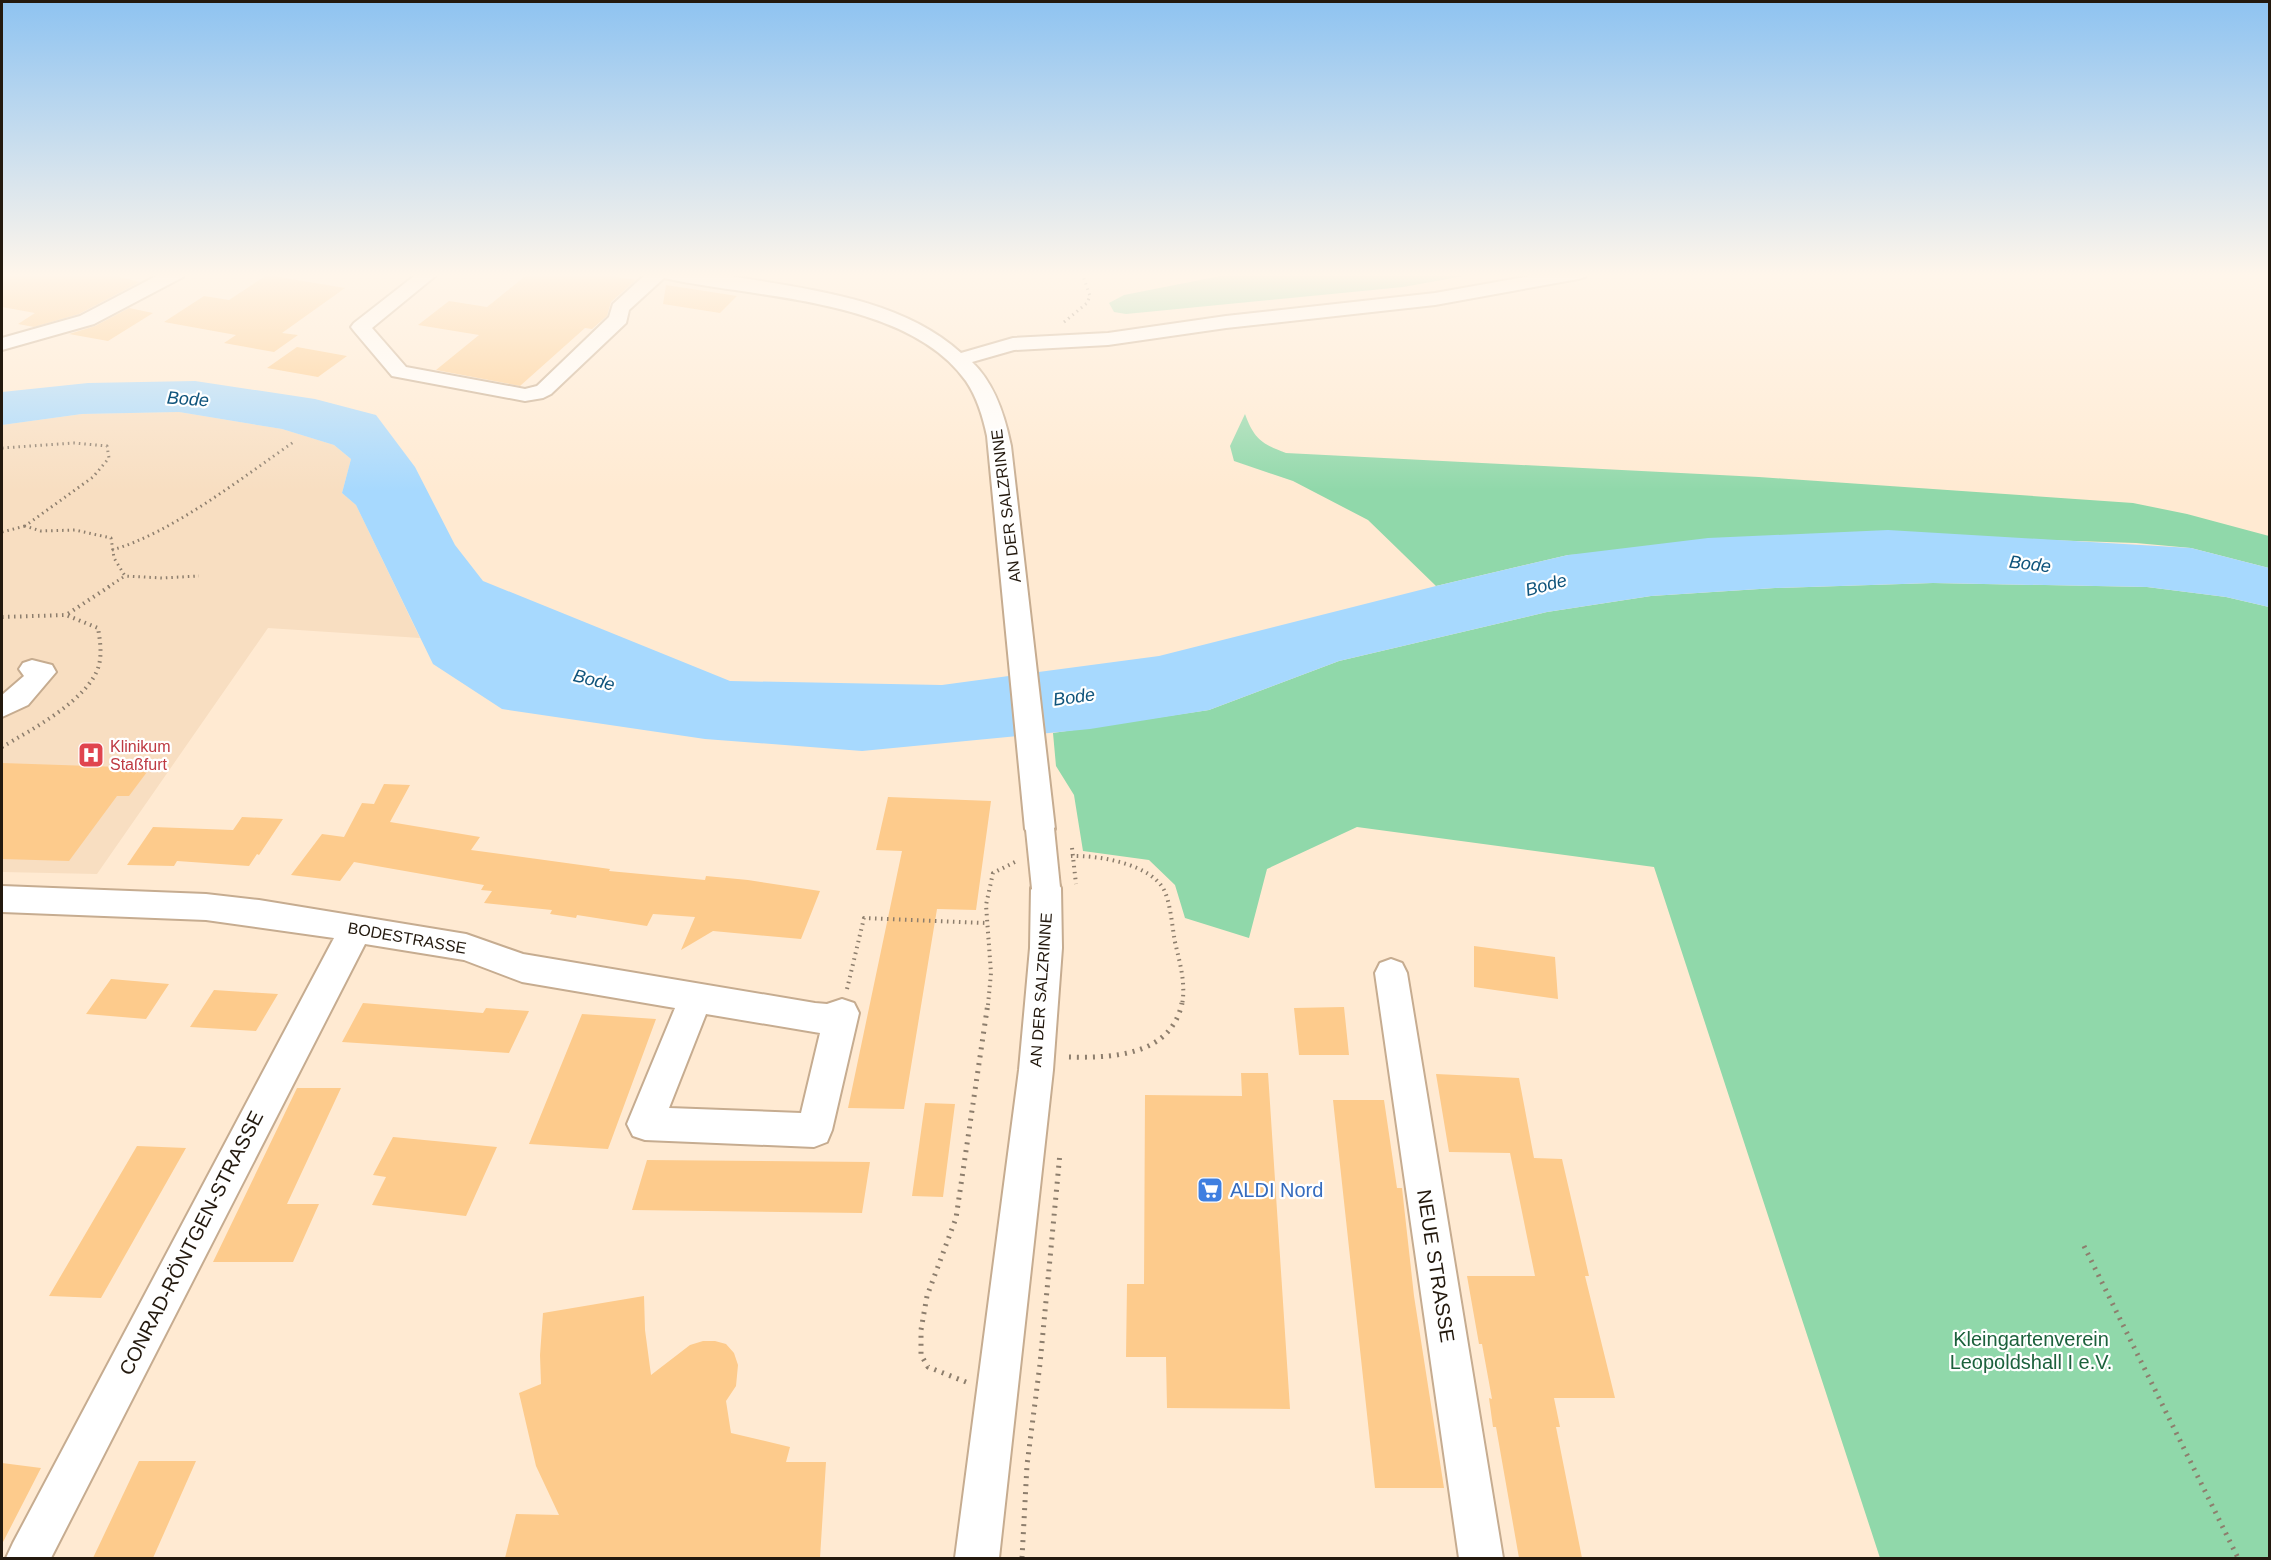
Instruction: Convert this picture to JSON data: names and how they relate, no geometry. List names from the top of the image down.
{
  "streets": {
    "street": [
      "AN DER SALZRINNE",
      "BODESTRASSE",
      "CONRAD-RÖNTGEN-STRASSE",
      "NEUE STRASSE"
    ]
  },
  "crossings": [
    ["BODESTRASSE", "CONRAD-RÖNTGEN-STRASSE"]
  ],
  "water": ["Bode"],
  "parks": ["Kleingartenverein Leopoldshall I e.V."],
  "places": {
    "hospital": ["Klinikum Staßfurt"],
    "supermarket": ["ALDI Nord"]
  }
}
